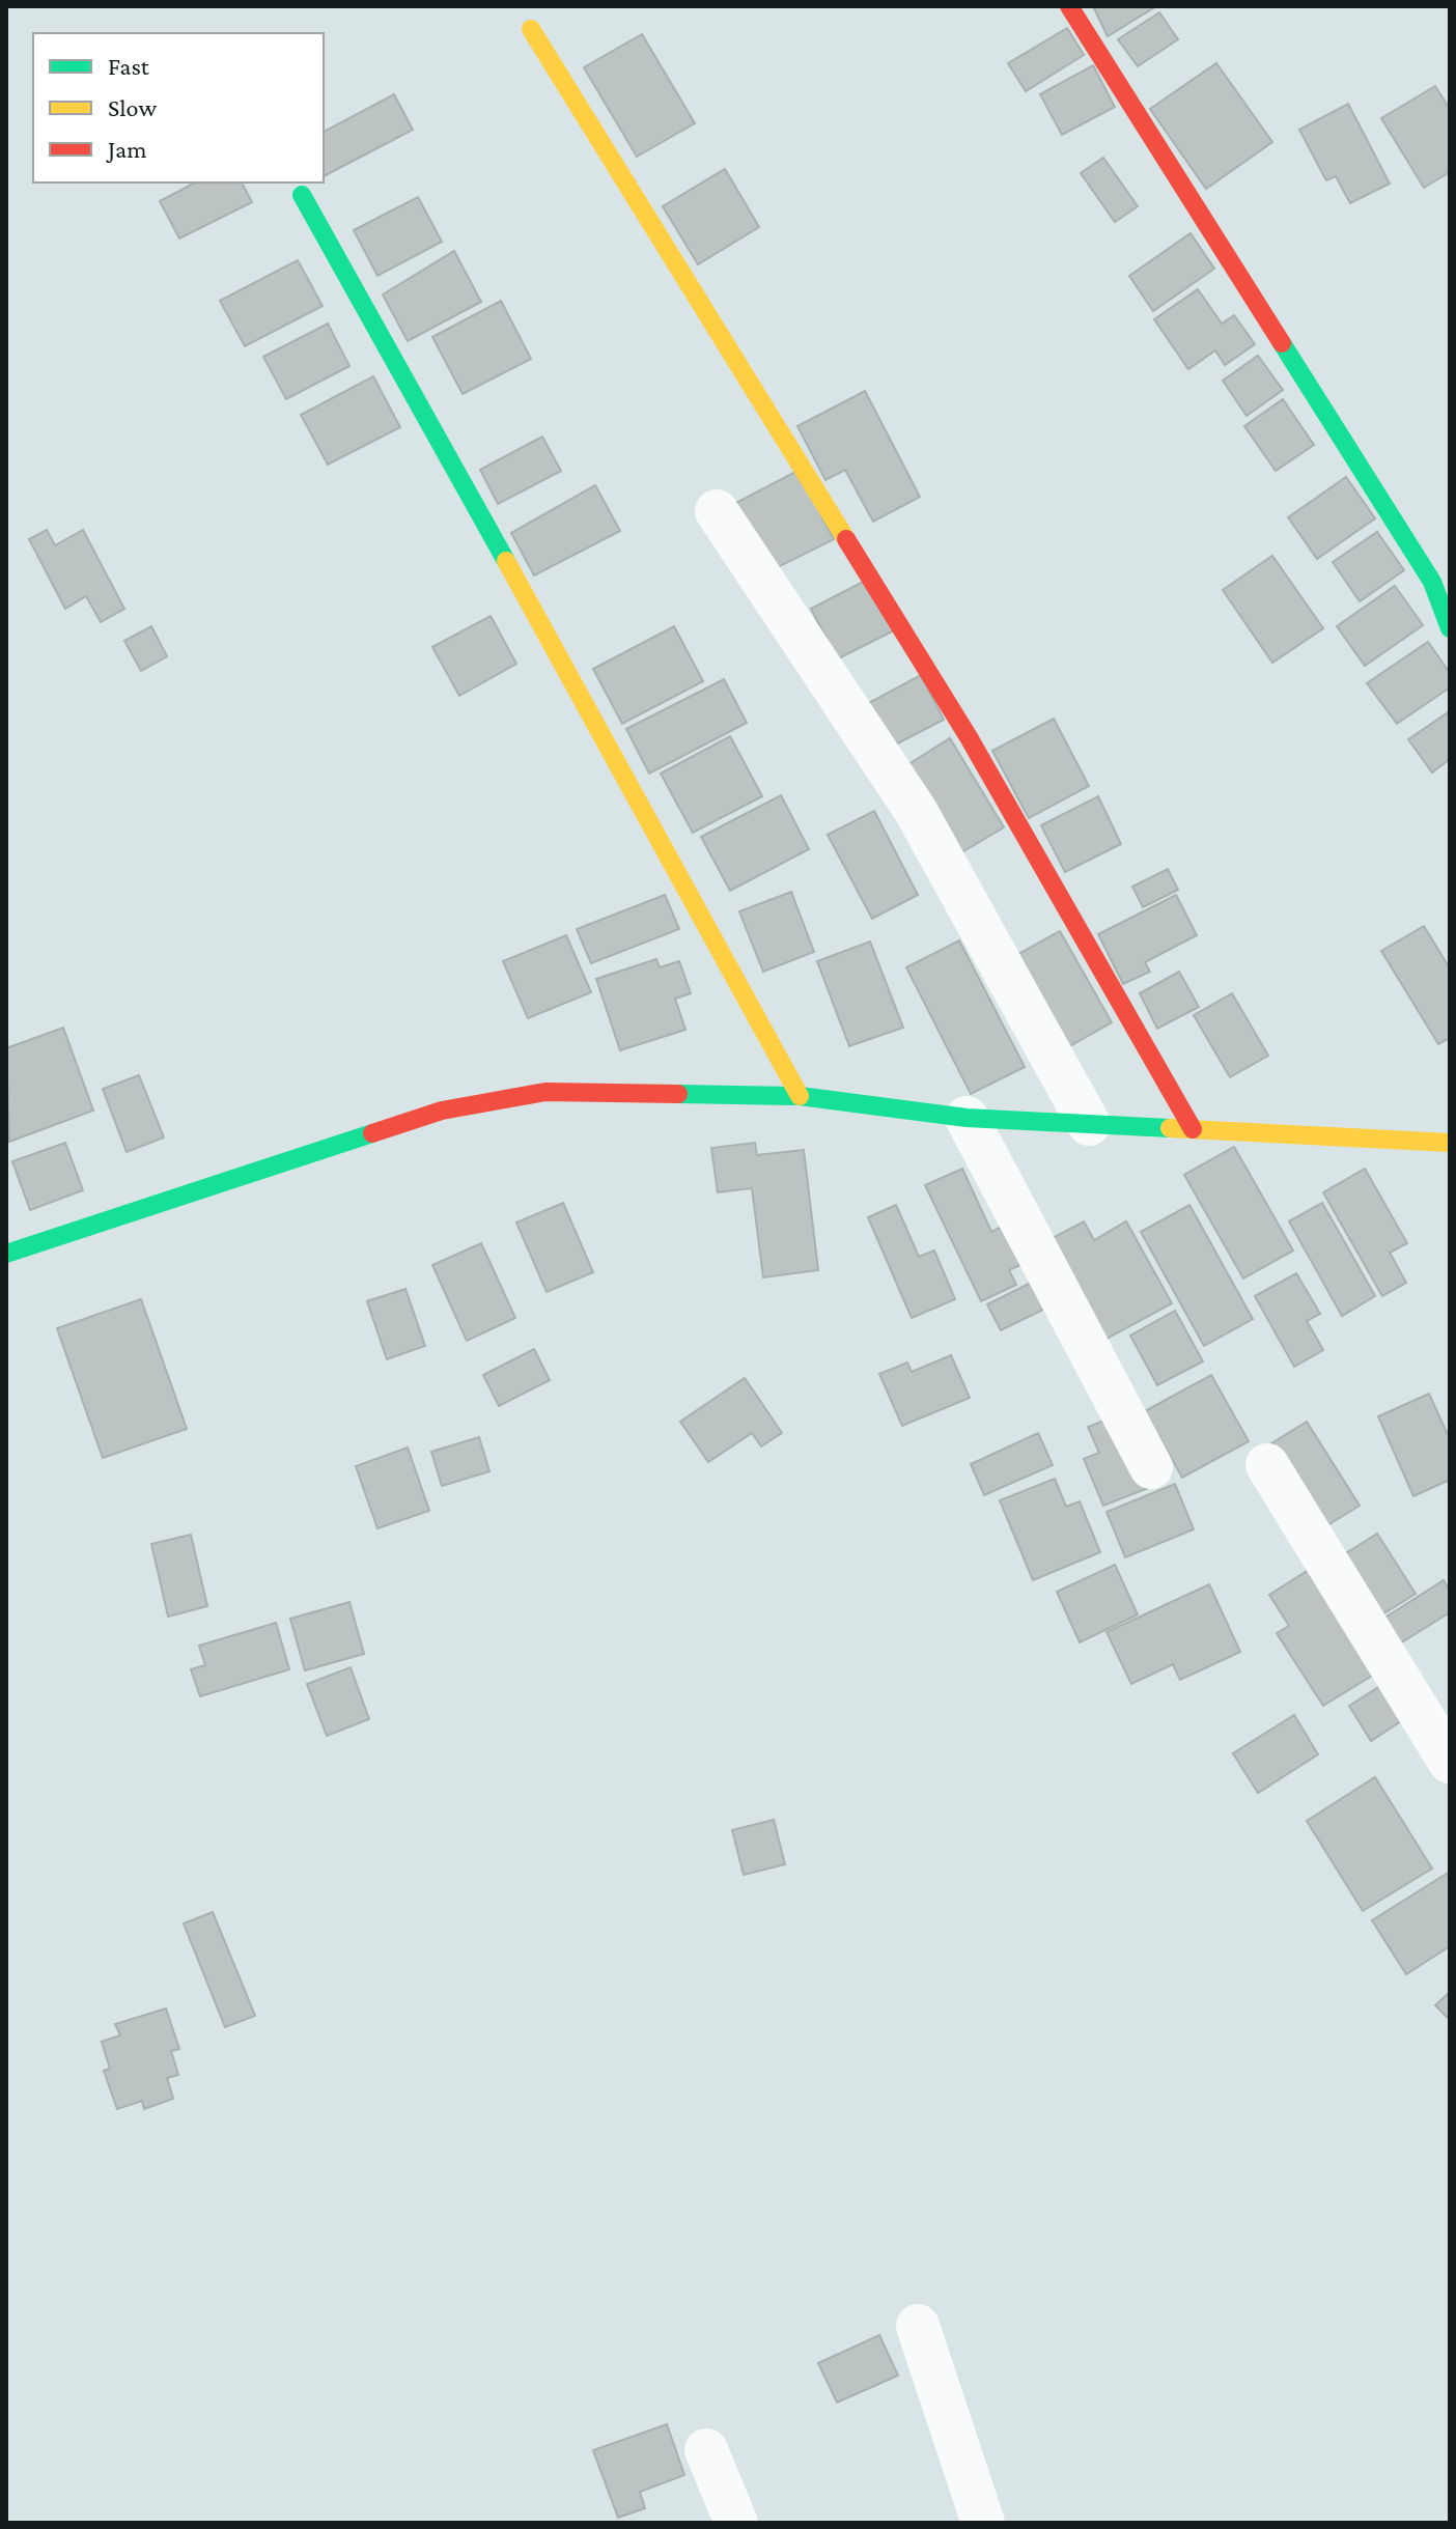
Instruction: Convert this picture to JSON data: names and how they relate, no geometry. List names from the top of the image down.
{
  "legend": ["Fast", "Slow", "Jam"]
}
